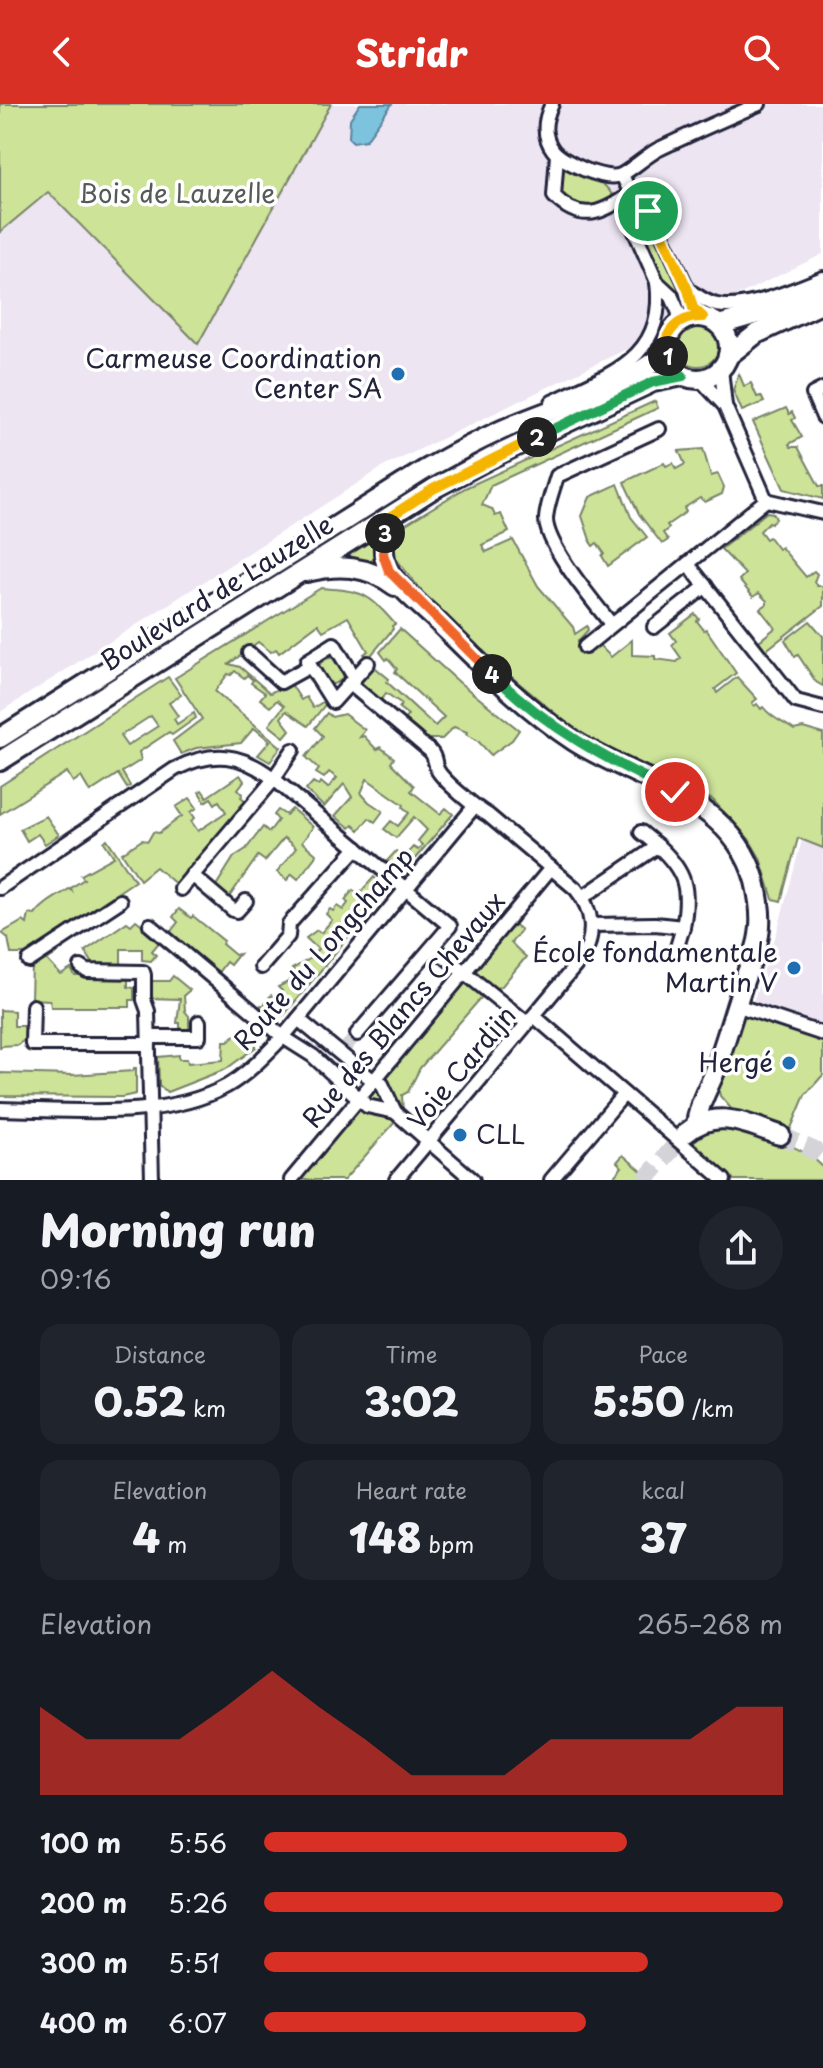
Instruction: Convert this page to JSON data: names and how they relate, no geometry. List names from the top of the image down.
{
  "streets": {
    "main road": ["Boulevard de Lauzelle"],
    "street": ["Route du Longchamp", "Rue des Blancs Chevaux", "Voie Cardijn"]
  },
  "parks": ["Bois de Lauzelle"],
  "places": [
    "Carmeuse Coordination Center SA",
    "École fondamentale Martin V",
    "Hergé",
    "CLL"
  ],
  "page": {
    "header": "Stridr",
    "pins": [
      "1",
      "2",
      "3",
      "4"
    ],
    "heading": ["Morning run", "09:16"],
    "stats": [
      ["Distance", "0.52 km"],
      ["Time", "3:02"],
      ["Pace", "5:50 /km"],
      ["Elevation", "4 m"],
      ["Heart rate", "148 bpm"],
      ["kcal", "37"]
    ],
    "chart": ["Elevation", "265–268 m"],
    "list": [
      {
        "name": "100 m",
        "note": "5:56"
      },
      {
        "name": "200 m",
        "note": "5:26"
      },
      {
        "name": "300 m",
        "note": "5:51"
      },
      {
        "name": "400 m",
        "note": "6:07"
      }
    ]
  }
}
